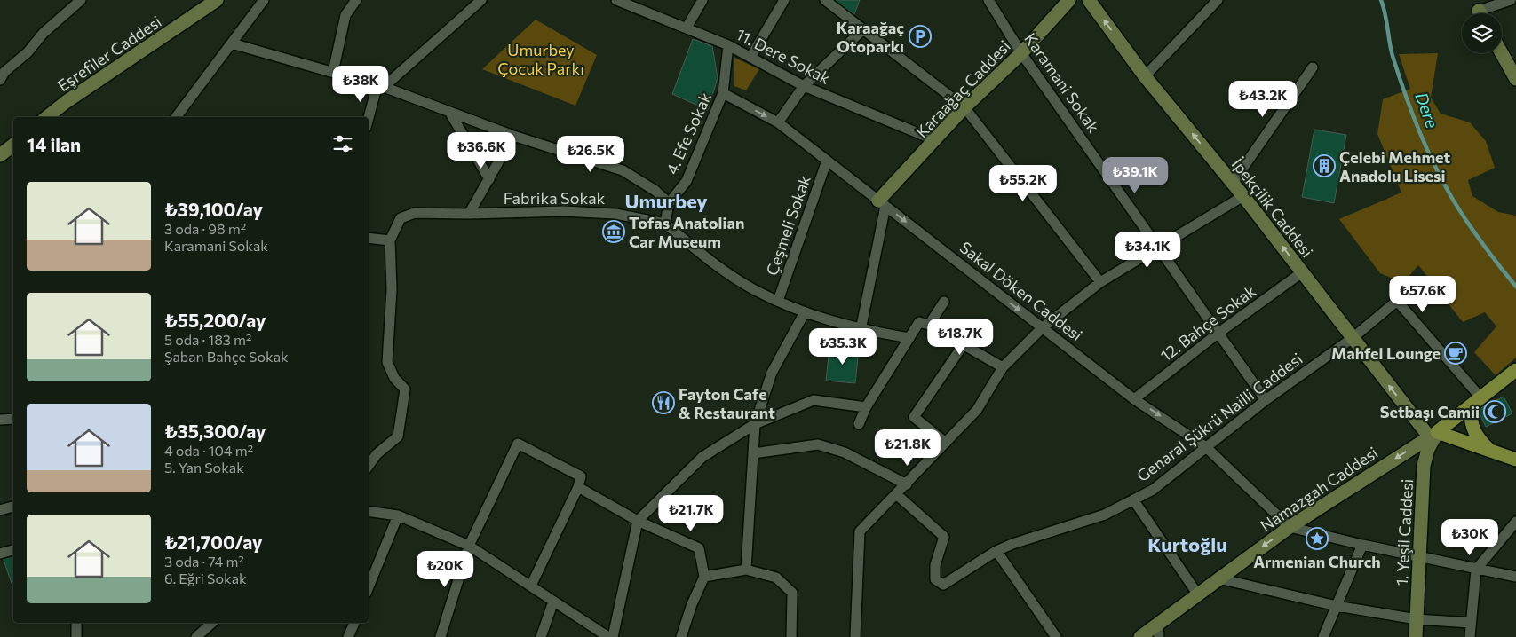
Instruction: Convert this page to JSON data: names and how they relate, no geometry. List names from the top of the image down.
{
  "streets": {
    "main road": [
      "Eşrefiler Caddesi",
      "Karaağaç Caddesi",
      "İpekçilik Caddesi",
      "Namazgah Caddesi",
      "1. Yeşil Caddesi"
    ],
    "street": [
      "11. Dere Sokak",
      "Karamani Sokak",
      "4. Efe Sokak",
      "Fabrika Sokak",
      "Çeşmeli Sokak",
      "Sakal Döken Caddesi",
      "12. Bahçe Sokak",
      "Genaral Şükrü Nailli Caddesi"
    ]
  },
  "crossings": [
    ["11. Dere Sokak", "Karaağaç Caddesi"],
    ["11. Dere Sokak", "4. Efe Sokak"],
    ["Karamani Sokak", "Karaağaç Caddesi"],
    ["Karamani Sokak", "12. Bahçe Sokak"],
    ["Karamani Sokak", "Genaral Şükrü Nailli Caddesi"],
    ["Karaağaç Caddesi", "Sakal Döken Caddesi"],
    ["4. Efe Sokak", "Sakal Döken Caddesi"],
    ["İpekçilik Caddesi", "12. Bahçe Sokak"],
    ["İpekçilik Caddesi", "Genaral Şükrü Nailli Caddesi"],
    ["İpekçilik Caddesi", "Namazgah Caddesi"],
    ["İpekçilik Caddesi", "1. Yeşil Caddesi"],
    ["Çeşmeli Sokak", "Sakal Döken Caddesi"],
    ["Sakal Döken Caddesi", "12. Bahçe Sokak"],
    ["Sakal Döken Caddesi", "Genaral Şükrü Nailli Caddesi"],
    ["Sakal Döken Caddesi", "Namazgah Caddesi"],
    ["Genaral Şükrü Nailli Caddesi", "Namazgah Caddesi"],
    ["Namazgah Caddesi", "1. Yeşil Caddesi"]
  ],
  "one_way": ["İpekçilik Caddesi", "Namazgah Caddesi"],
  "districts": ["Umurbey", "Kurtoğlu"],
  "water": ["Dere"],
  "parks": ["Umurbey Çocuk Parkı"],
  "places": {
    "parking": ["Karaağaç Otoparkı"],
    "building": ["Çelebi Mehmet Anadolu Lisesi"],
    "museum": ["Tofas Anatolian Car Museum"],
    "cafe": ["Mahfel Lounge"],
    "restaurant": ["Fayton Cafe & Restaurant"],
    "mosque": ["Setbaşı Camii"],
    "place": ["Armenian Church"]
  },
  "page": {
    "price": [
      "₺38K",
      "₺43.2K",
      "₺36.6K",
      "₺26.5K",
      "₺39.1K",
      "₺55.2K",
      "₺34.1K",
      "₺57.6K",
      "₺18.7K",
      "₺35.3K",
      "₺21.8K",
      "₺21.7K",
      "₺30K",
      "₺20K"
    ],
    "heading": "14 ilan",
    "list": [
      {
        "name": "₺39,100/ay",
        "note": "3 oda · 98 m² · Karamani Sokak"
      },
      {
        "name": "₺55,200/ay",
        "note": "5 oda · 183 m² · Şaban Bahçe Sokak"
      },
      {
        "name": "₺35,300/ay",
        "note": "4 oda · 104 m² · 5. Yan Sokak"
      },
      {
        "name": "₺21,700/ay",
        "note": "3 oda · 74 m² · 6. Eğri Sokak"
      }
    ]
  }
}
